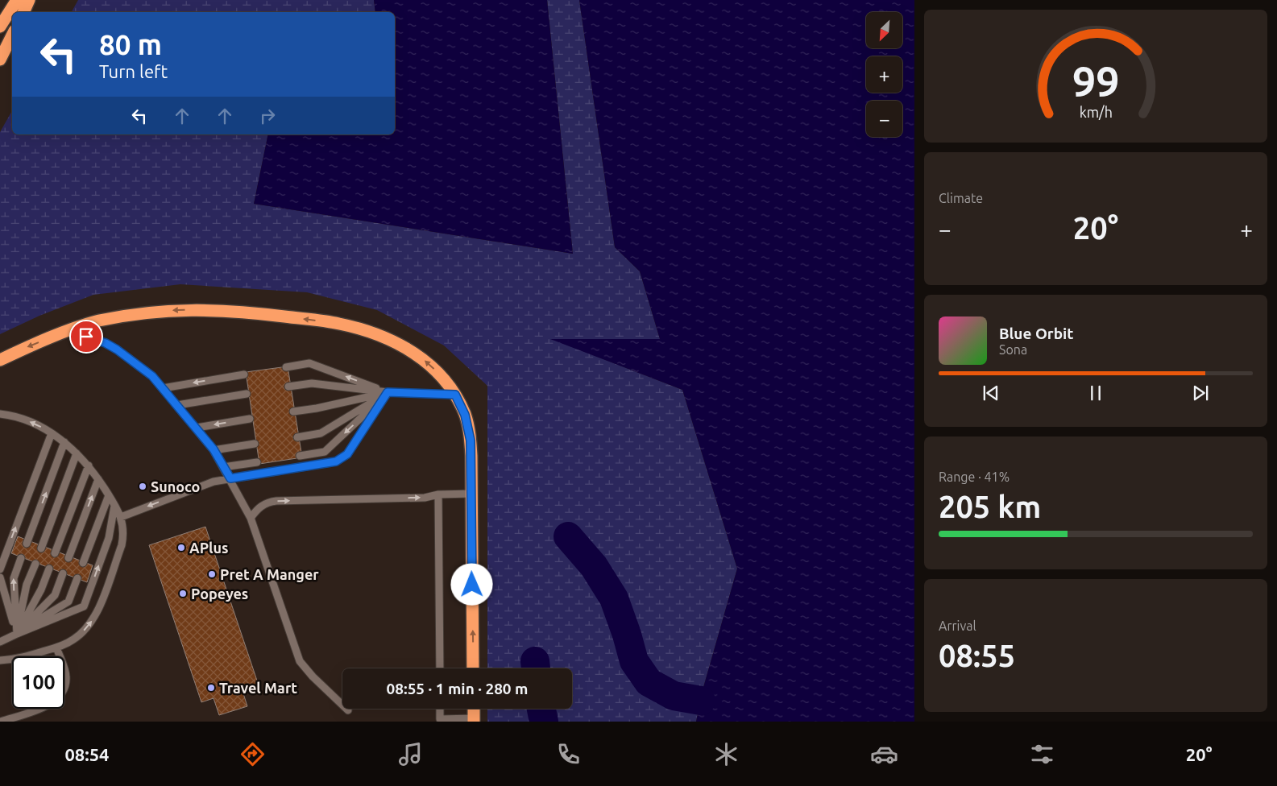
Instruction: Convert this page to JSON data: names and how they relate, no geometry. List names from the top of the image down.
{
  "places": [
    "Sunoco",
    "APlus",
    "Pret A Manger",
    "Popeyes",
    "Travel Mart"
  ],
  "north": "bottom left",
  "page": {
    "map_buttons": ["+", "−"],
    "turn": ["80 m", "Turn left"],
    "tile": [
      "Climate",
      ["Range · 41%", "205 km"],
      ["Arrival", "08:55"]
    ],
    "heat": ["−", "20°", "+"],
    "song": ["Blue Orbit", "Sona"],
    "limit": "100",
    "trip": "08:55 · 1 min · 280 m",
    "tabs": ["08:54", "20°"],
    "gauge": ["99", "km/h"]
  }
}
